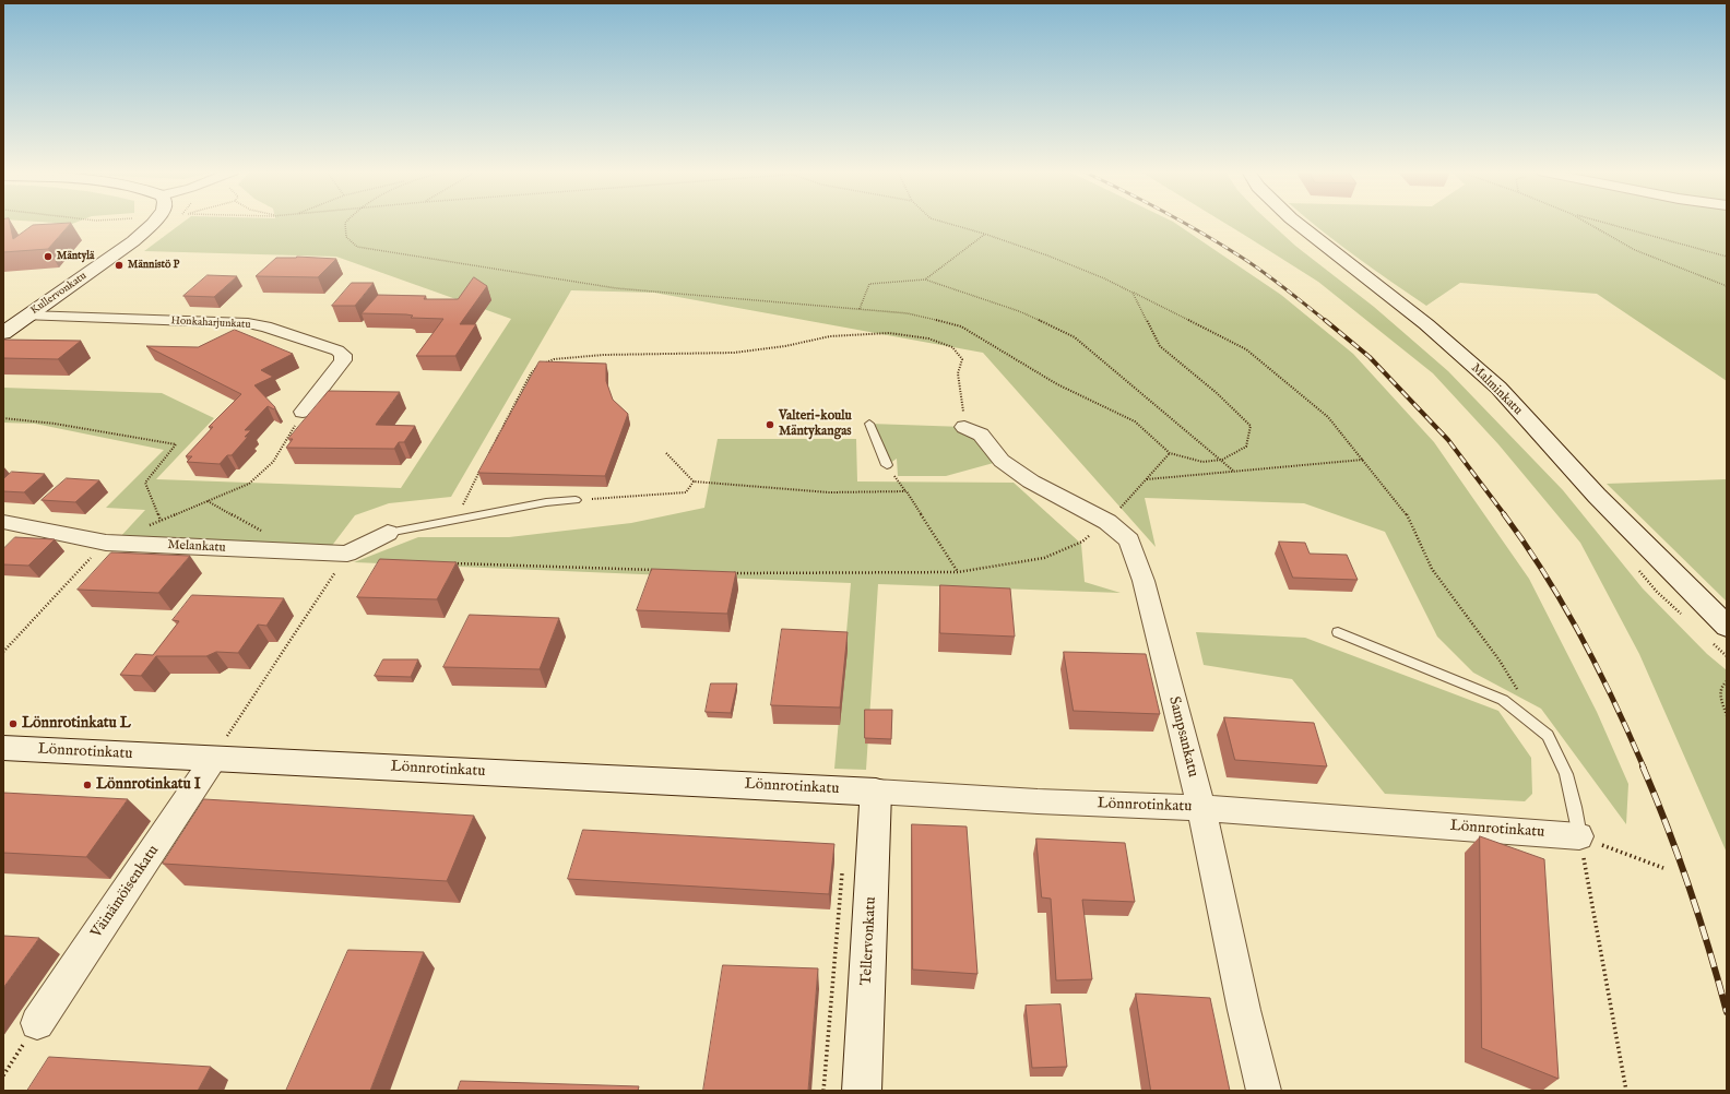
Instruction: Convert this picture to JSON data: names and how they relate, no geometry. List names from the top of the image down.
{
  "streets": {
    "street": [
      "Kullervonkatu",
      "Honkaharjunkatu",
      "Malminkatu",
      "Melankatu",
      "Sampsankatu",
      "Lönnrotinkatu",
      "Väinämöisenkatu",
      "Tellervonkatu"
    ]
  },
  "crossings": [
    ["Kullervonkatu", "Honkaharjunkatu"],
    ["Sampsankatu", "Lönnrotinkatu"],
    ["Lönnrotinkatu", "Väinämöisenkatu"],
    ["Lönnrotinkatu", "Tellervonkatu"]
  ],
  "places": [
    "Mäntylä",
    "Männistö P",
    "Valteri-koulu Mäntykangas",
    "Lönnrotinkatu L",
    "Lönnrotinkatu I"
  ]
}
